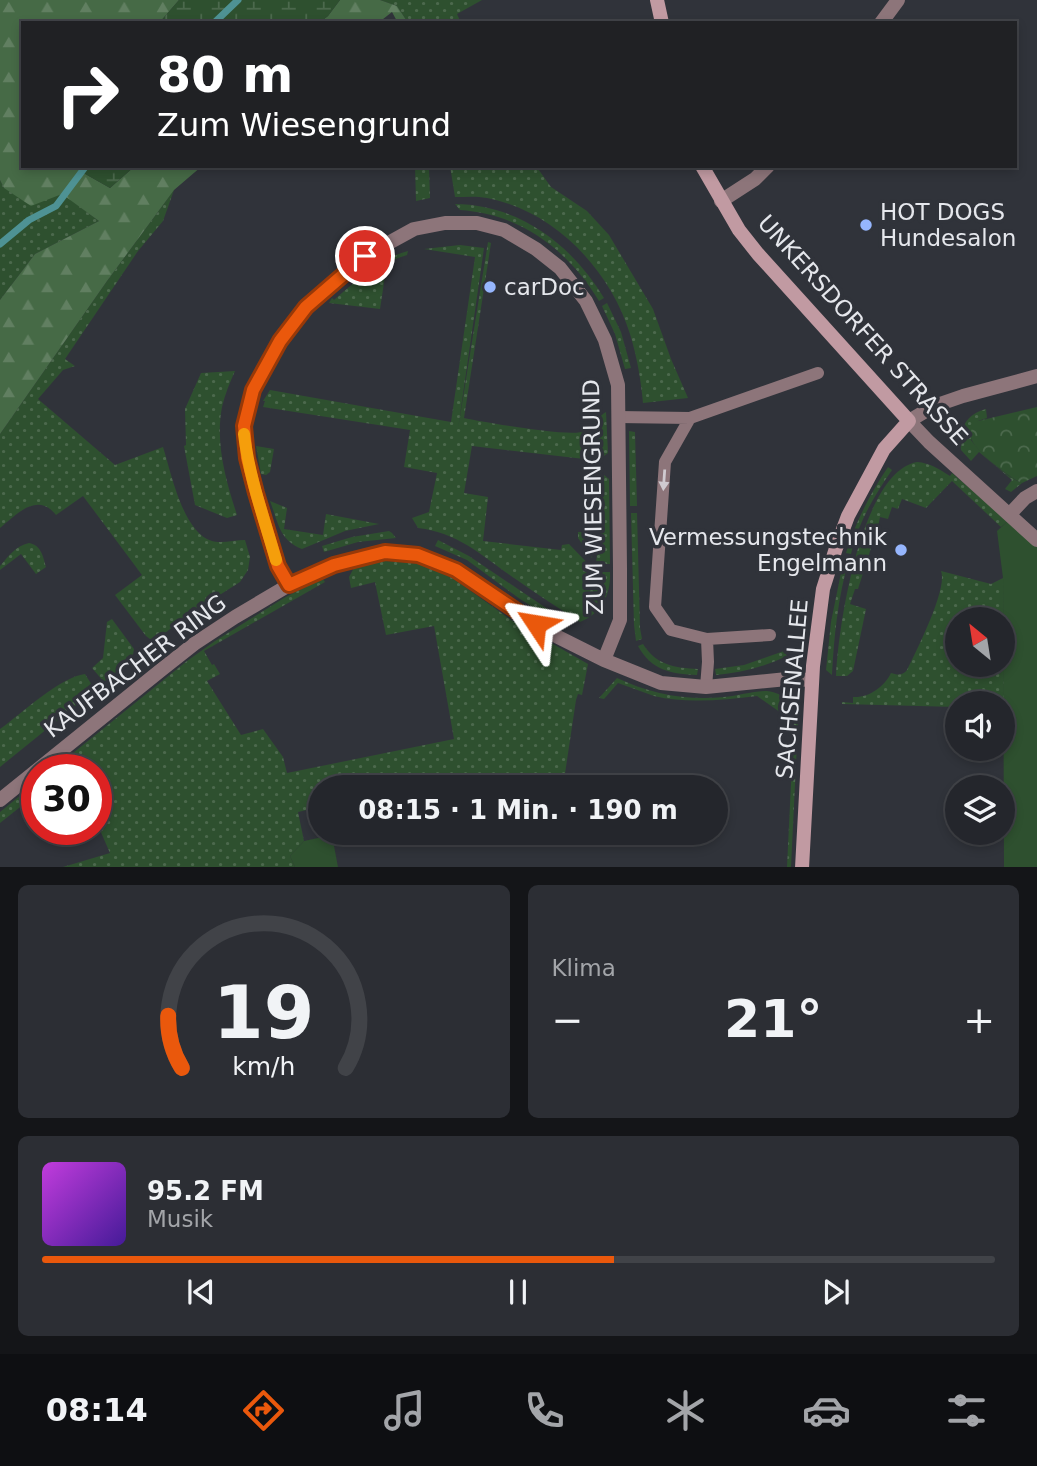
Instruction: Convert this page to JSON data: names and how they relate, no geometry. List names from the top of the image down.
{
  "streets": {
    "street": [
      "UNKERSDORFER STRASSE",
      "ZUM WIESENGRUND",
      "KAUFBACHER RING",
      "SACHSENALLEE"
    ]
  },
  "crossings": [
    ["UNKERSDORFER STRASSE", "SACHSENALLEE"],
    ["ZUM WIESENGRUND", "KAUFBACHER RING"],
    ["KAUFBACHER RING", "SACHSENALLEE"]
  ],
  "places": ["HOT DOGS Hundesalon", "carDoc", "Vermessungstechnik Engelmann"],
  "north": "top left",
  "page": {
    "turn": ["80 m", "Zum Wiesengrund"],
    "limit": "30",
    "trip": "08:15 · 1 Min. · 190 m",
    "tile": "Klima",
    "heat": ["−", "21°", "+"],
    "song": ["95.2 FM", "Musik"],
    "tabs": "08:14",
    "gauge": ["19", "km/h"]
  }
}
